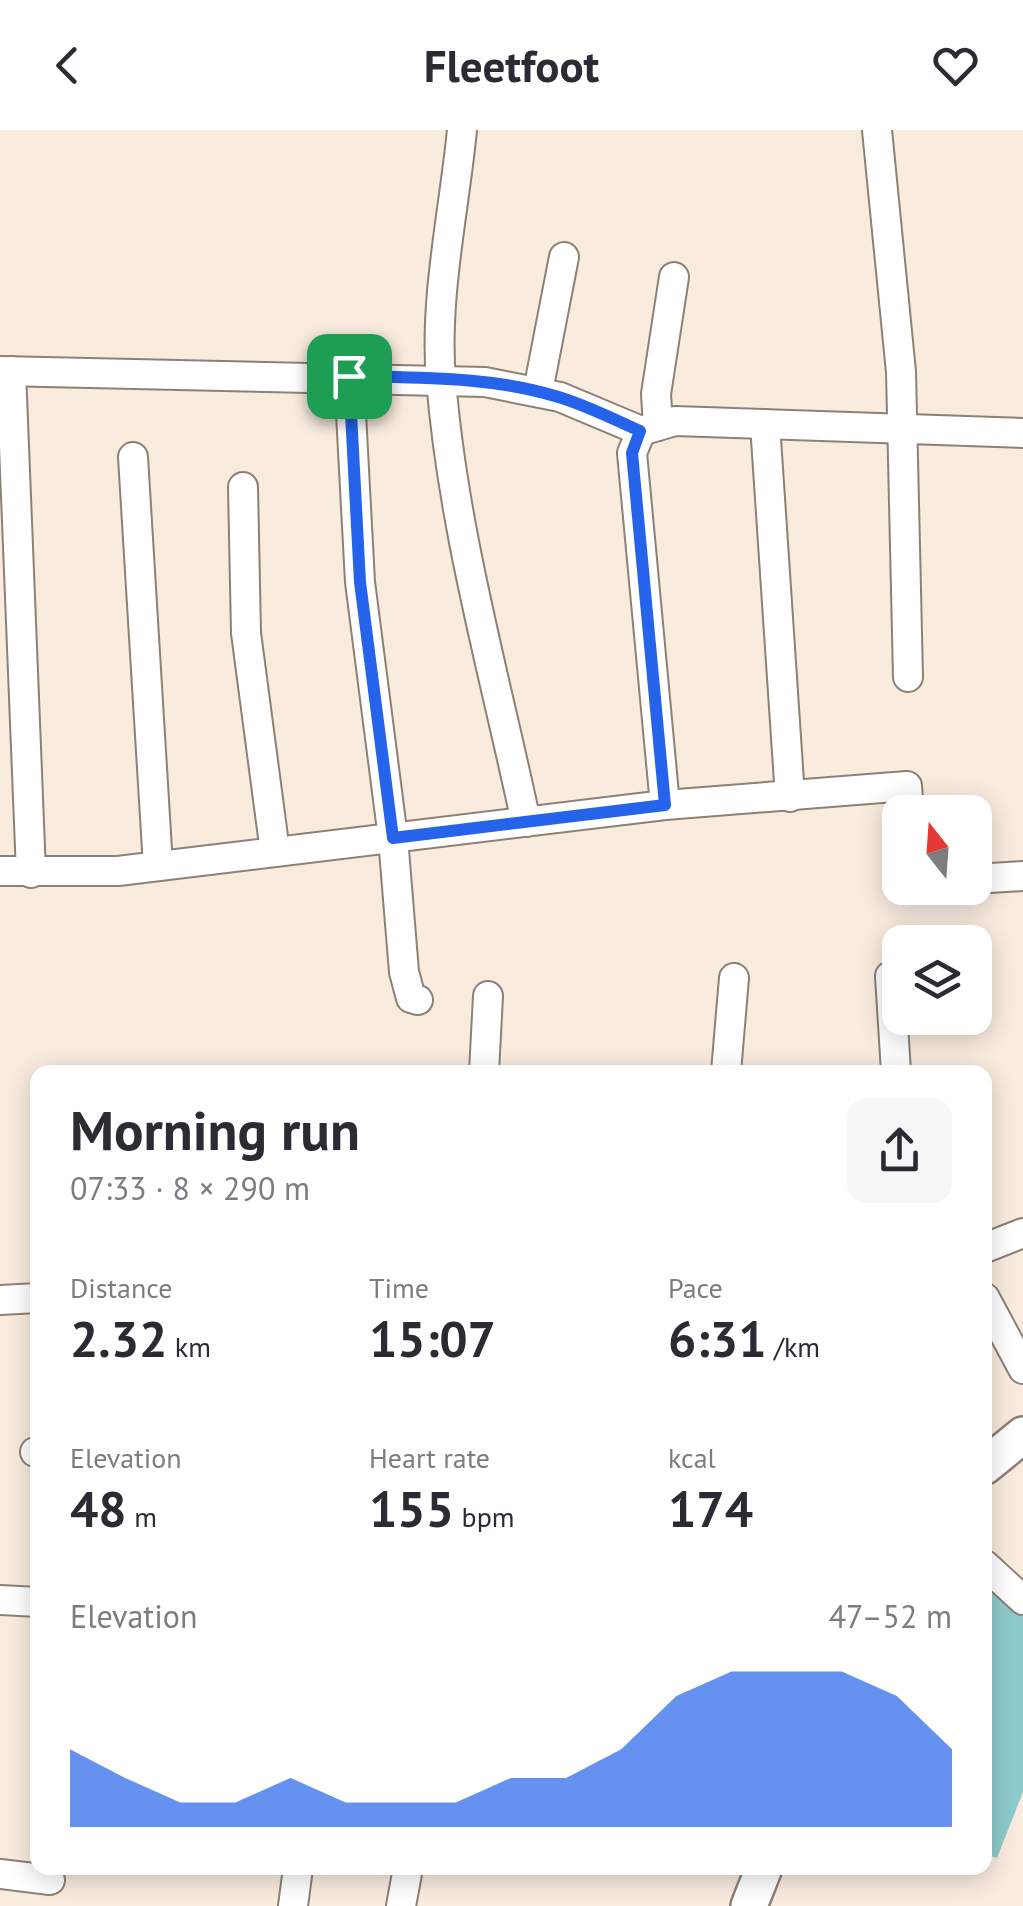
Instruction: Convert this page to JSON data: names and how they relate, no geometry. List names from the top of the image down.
{
  "north": "top",
  "page": {
    "header": "Fleetfoot",
    "heading": ["Morning run", "07:33 · 8 × 290 m"],
    "stats": [
      ["Distance", "2.32 km"],
      ["Time", "15:07"],
      ["Pace", "6:31 /km"],
      ["Elevation", "48 m"],
      ["Heart rate", "155 bpm"],
      ["kcal", "174"]
    ],
    "chart": ["Elevation", "47–52 m"]
  }
}
